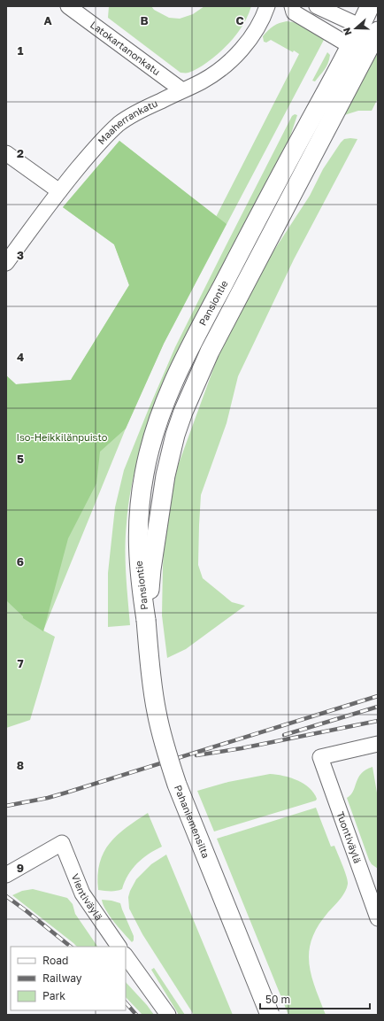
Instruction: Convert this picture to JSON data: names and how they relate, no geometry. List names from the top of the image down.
{
  "streets": {
    "main road": ["Pansiontie", "Pahaniemensilta"],
    "street": [
      "Latokartanonkatu",
      "Maaherrankatu",
      "Tuontiväylä",
      "Vientiväylä"
    ]
  },
  "crossings": [
    ["Latokartanonkatu", "Maaherrankatu"],
    ["Pansiontie", "Pahaniemensilta"]
  ],
  "parks": ["Iso-Heikkilänpuisto"],
  "legend": ["Road", "Railway", "Park"],
  "scale_bar": "50 m",
  "north": "left",
  "grid": {
    "columns": ["A", "B", "C"],
    "rows": [
      "1",
      "2",
      "3",
      "4",
      "5",
      "6",
      "7",
      "8",
      "9"
    ]
  }
}
